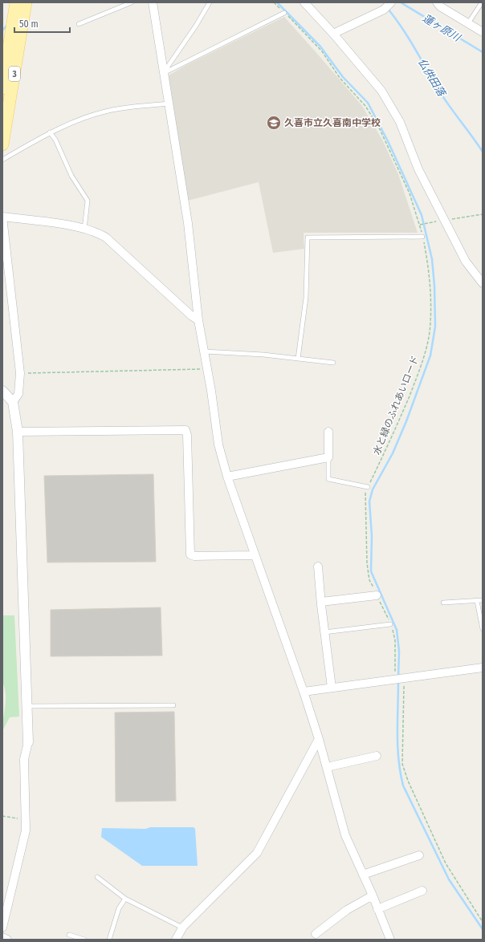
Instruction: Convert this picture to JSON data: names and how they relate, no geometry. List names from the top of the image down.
{
  "streets": {
    "main road": ["3"],
    "path": ["水と緑のふれあいロード"]
  },
  "water": ["蓮ヶ原川", "仏供田落"],
  "places": {
    "school or university": ["久喜市立久喜南中学校"]
  },
  "scale_bar": "50 m"
}
